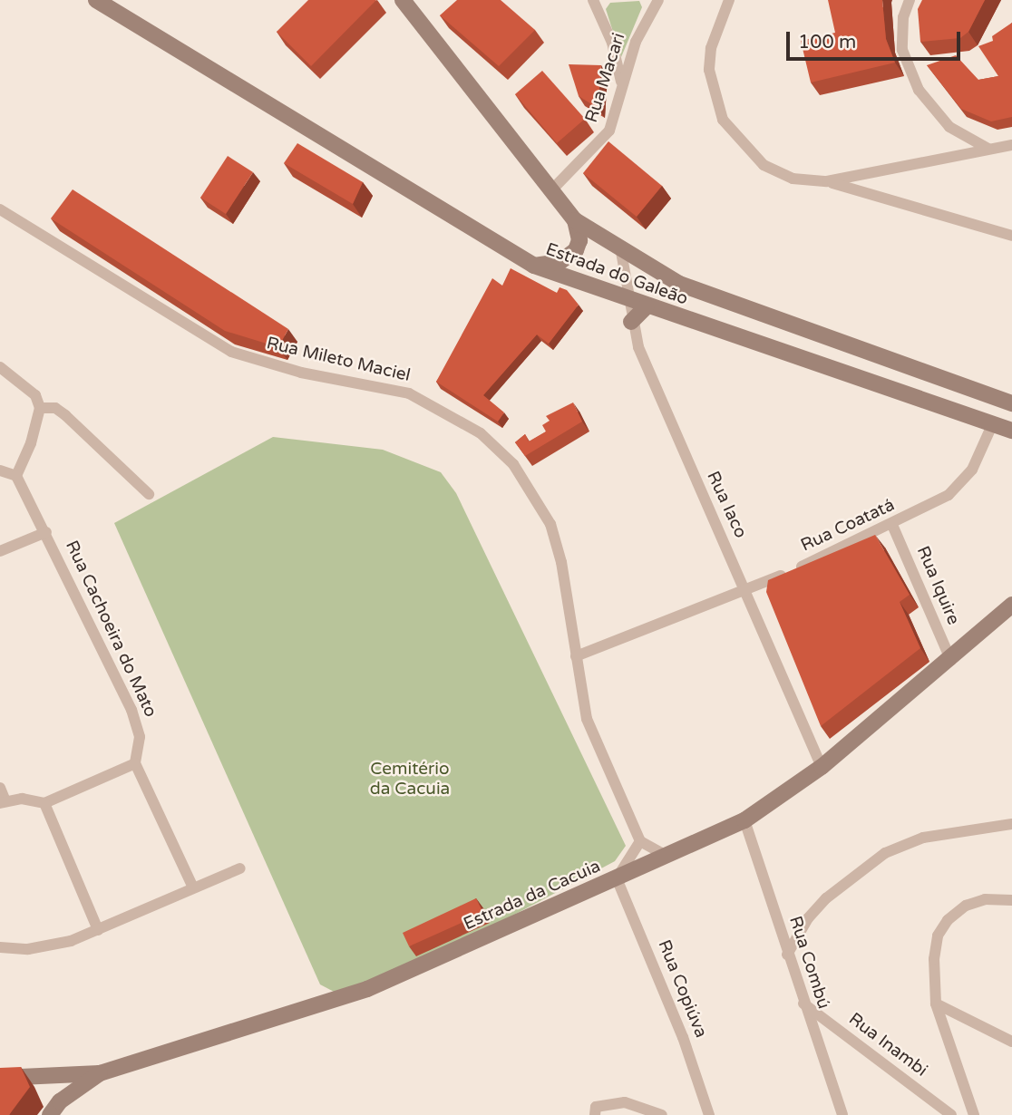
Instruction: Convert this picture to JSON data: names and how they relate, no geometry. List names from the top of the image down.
{
  "streets": {
    "main road": ["Estrada do Galeão", "Estrada da Cacuia"],
    "street": [
      "Rua Macari",
      "Rua Mileto Maciel",
      "Rua Iaco",
      "Rua Coatatá",
      "Rua Iquire",
      "Rua Cachoeira do Mato",
      "Rua Combú",
      "Rua Copiúva",
      "Rua Inambi"
    ]
  },
  "crossings": [
    ["Estrada do Galeão", "Rua Iaco"],
    ["Estrada do Galeão", "Rua Coatatá"],
    ["Rua Mileto Maciel", "Rua Coatatá"],
    ["Rua Iaco", "Rua Coatatá"],
    ["Rua Iaco", "Estrada da Cacuia"],
    ["Rua Coatatá", "Rua Iquire"],
    ["Rua Iquire", "Estrada da Cacuia"],
    ["Estrada da Cacuia", "Rua Combú"],
    ["Estrada da Cacuia", "Rua Copiúva"],
    ["Rua Combú", "Rua Inambi"]
  ],
  "parks": ["Cemitério da Cacuia"],
  "scale_bar": "100 m"
}
